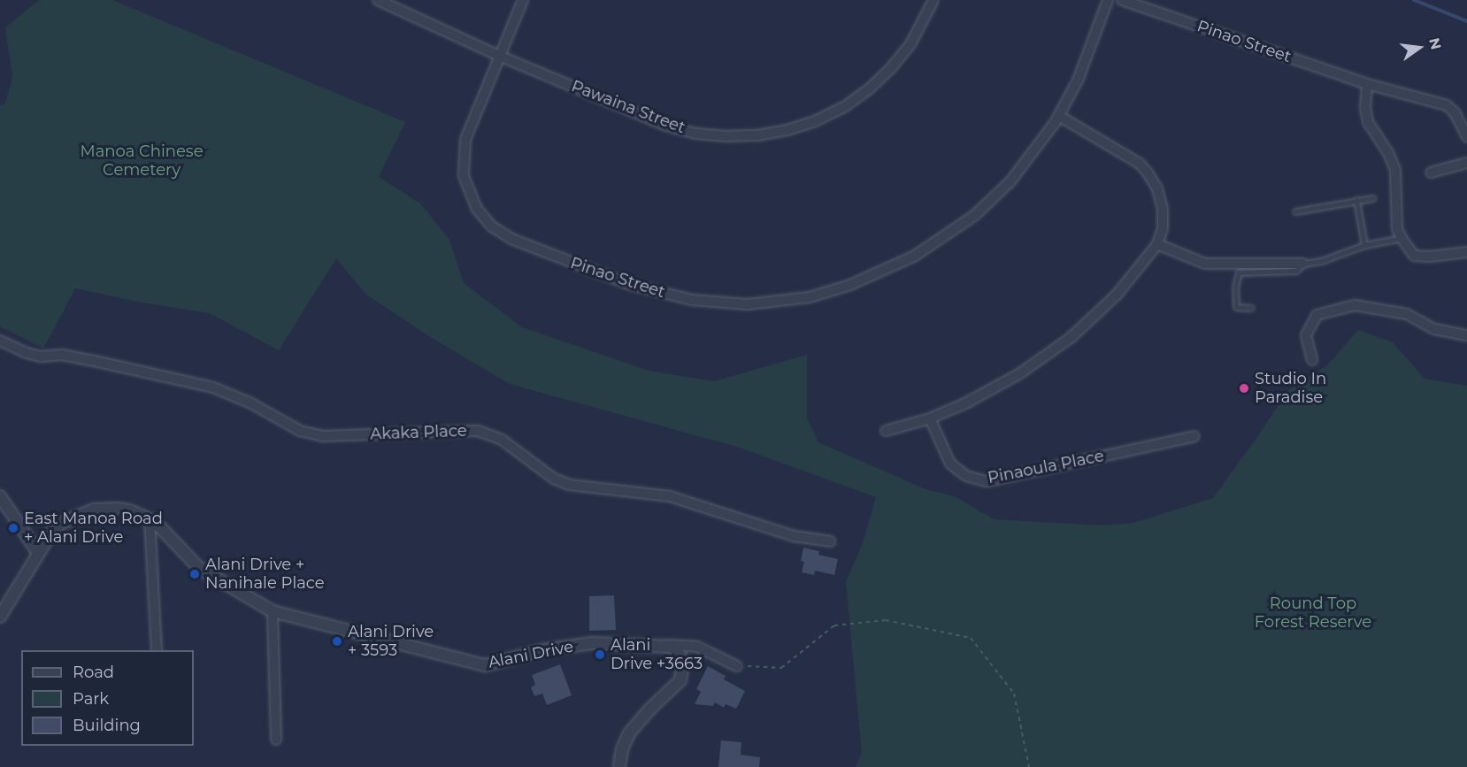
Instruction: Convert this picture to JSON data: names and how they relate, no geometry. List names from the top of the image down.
{
  "streets": {
    "street": [
      "Pinao Street",
      "Pawaina Street",
      "Akaka Place",
      "Pinaoula Place",
      "Alani Drive"
    ]
  },
  "crossings": [
    ["Pinao Street", "Pawaina Street"]
  ],
  "parks": ["Manoa Chinese Cemetery", "Round Top Forest Reserve"],
  "places": [
    "Studio In Paradise",
    "East Manoa Road + Alani Drive",
    "Alani Drive + Nanihale Place",
    "Alani Drive + 3593",
    "Alani Drive +3663"
  ],
  "legend": ["Road", "Park", "Building"],
  "north": "right"
}
